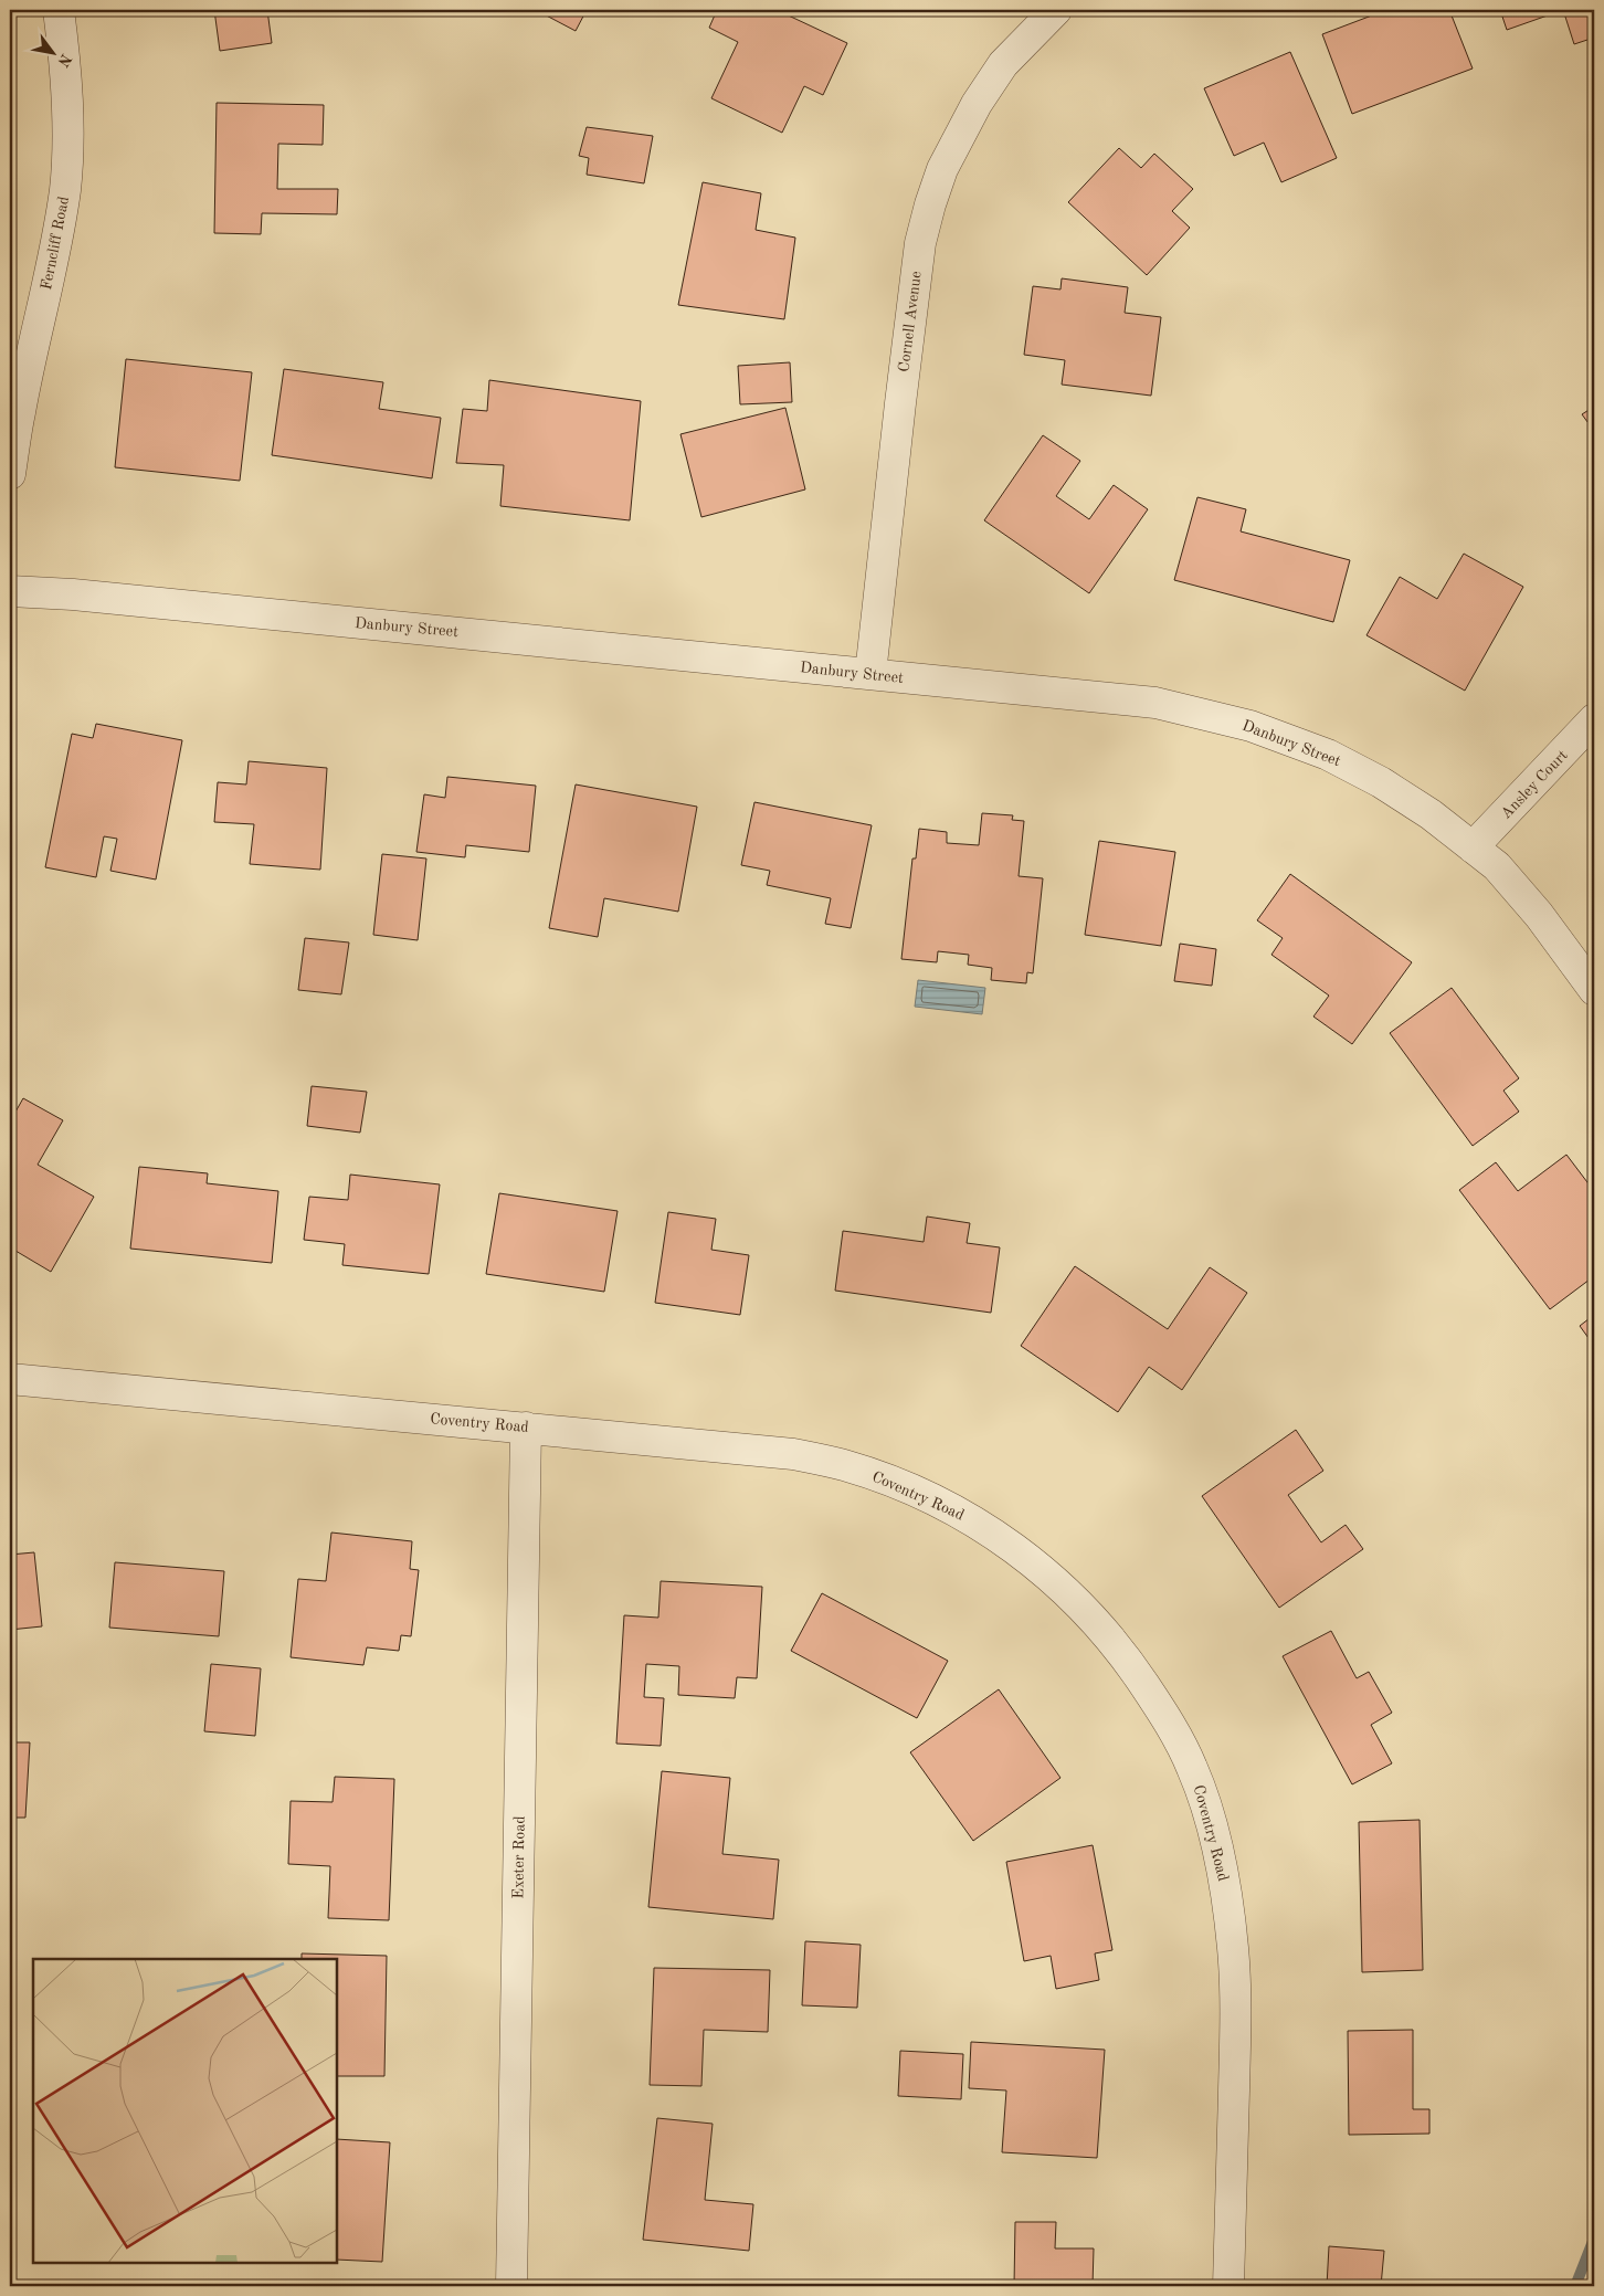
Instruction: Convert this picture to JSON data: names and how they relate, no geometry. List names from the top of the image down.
{
  "streets": {
    "street": [
      "Ferncliff Road",
      "Cornell Avenue",
      "Danbury Street",
      "Ansley Court",
      "Coventry Road",
      "Exeter Road"
    ]
  },
  "crossings": [
    ["Cornell Avenue", "Danbury Street"],
    ["Danbury Street", "Ansley Court"],
    ["Coventry Road", "Exeter Road"]
  ],
  "north": "bottom right"
}
